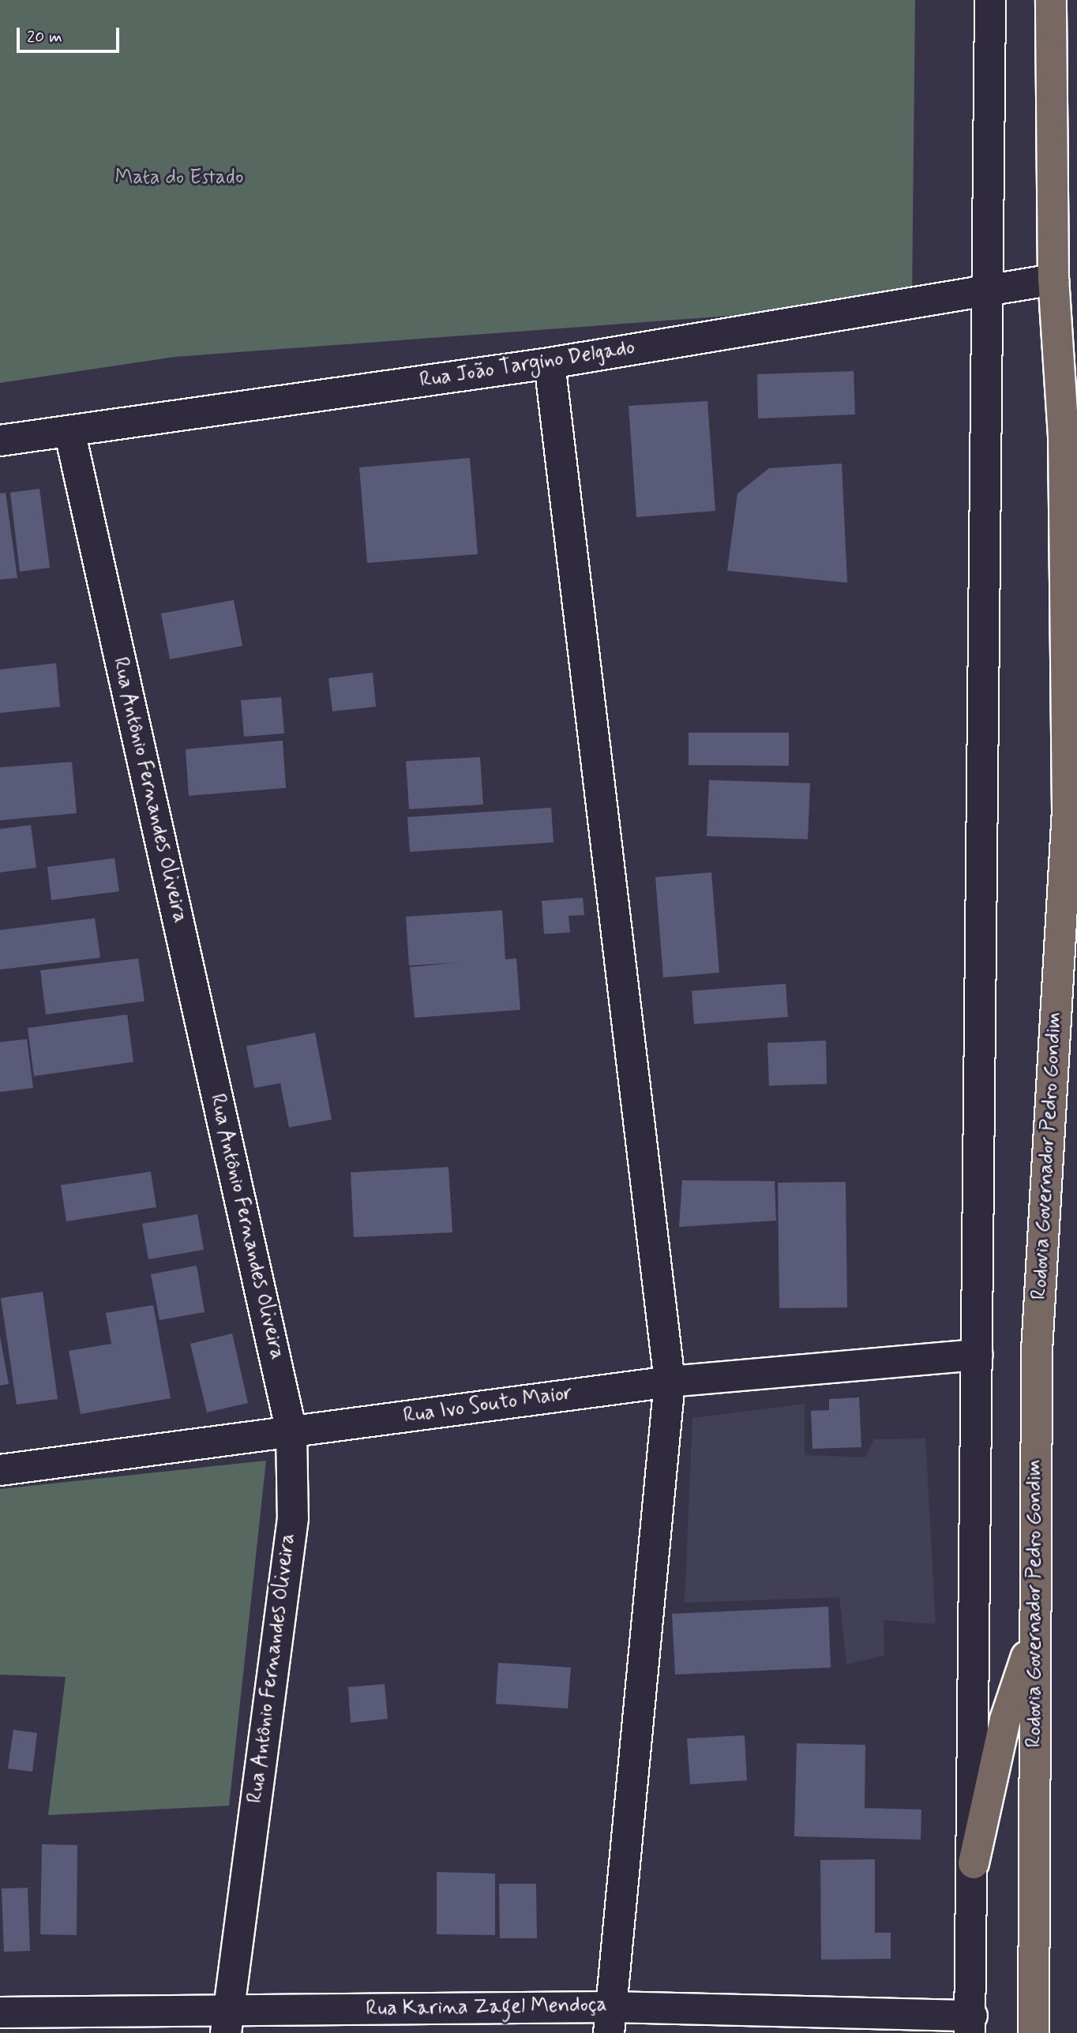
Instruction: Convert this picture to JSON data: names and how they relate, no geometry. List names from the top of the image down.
{
  "streets": {
    "highway": ["Rodovia Governador Pedro Gondim"],
    "street": [
      "Rua João Targino Delgado",
      "Rua Antônio Fernandes Oliveira",
      "Rua Ivo Souto Maior",
      "Rua Karina Zagel Mendoça"
    ]
  },
  "crossings": [
    ["Rua João Targino Delgado", "Rua Antônio Fernandes Oliveira"],
    ["Rua João Targino Delgado", "Rodovia Governador Pedro Gondim"],
    ["Rua Antônio Fernandes Oliveira", "Rua Ivo Souto Maior"],
    ["Rua Antônio Fernandes Oliveira", "Rua Karina Zagel Mendoça"]
  ],
  "parks": ["Mata do Estado"],
  "scale_bar": "20 m"
}
